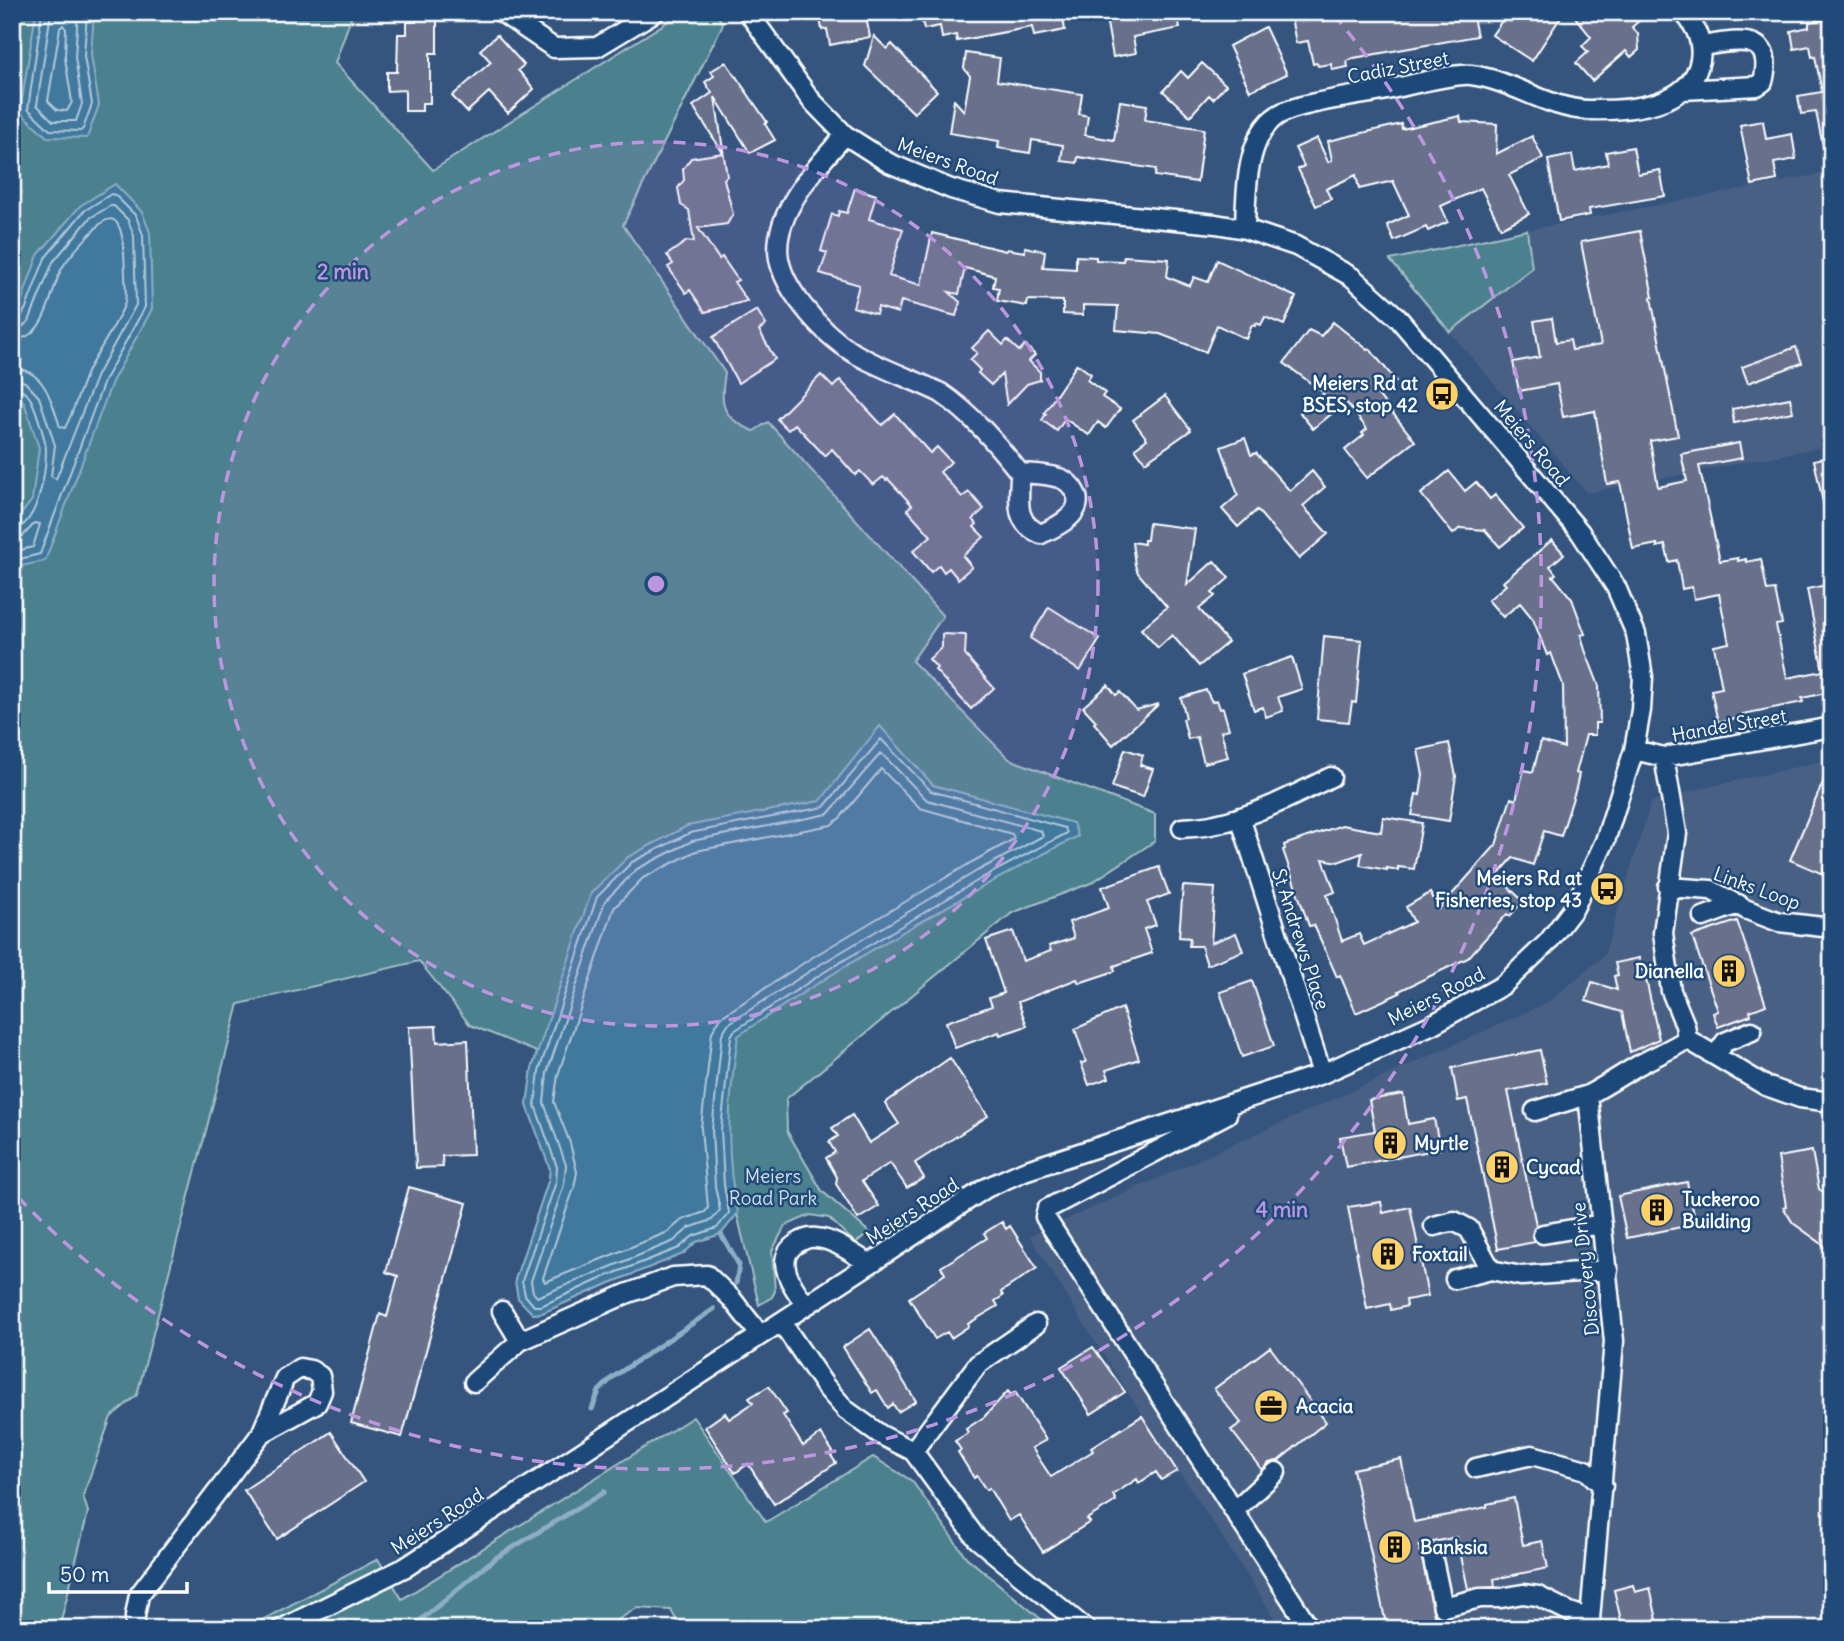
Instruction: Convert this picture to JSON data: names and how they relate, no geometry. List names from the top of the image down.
{
  "streets": {
    "street": [
      "Cadiz Street",
      "Meiers Road",
      "Handel Street",
      "Links Loop",
      "St Andrews Place",
      "Discovery Drive"
    ]
  },
  "crossings": [
    ["Cadiz Street", "Meiers Road"],
    ["Meiers Road", "Handel Street"],
    ["Meiers Road", "St Andrews Place"]
  ],
  "parks": ["Meiers Road Park"],
  "places": {
    "bus stop": ["Meiers Rd at BSES, stop 42", "Meiers Rd at Fisheries, stop 43"],
    "building": [
      "Dianella",
      "Myrtle",
      "Cycad",
      "Tuckeroo Building",
      "Foxtail",
      "Banksia"
    ],
    "office": ["Acacia"]
  },
  "scale_bar": "50 m",
  "rings": ["2 min", "4 min"]
}
